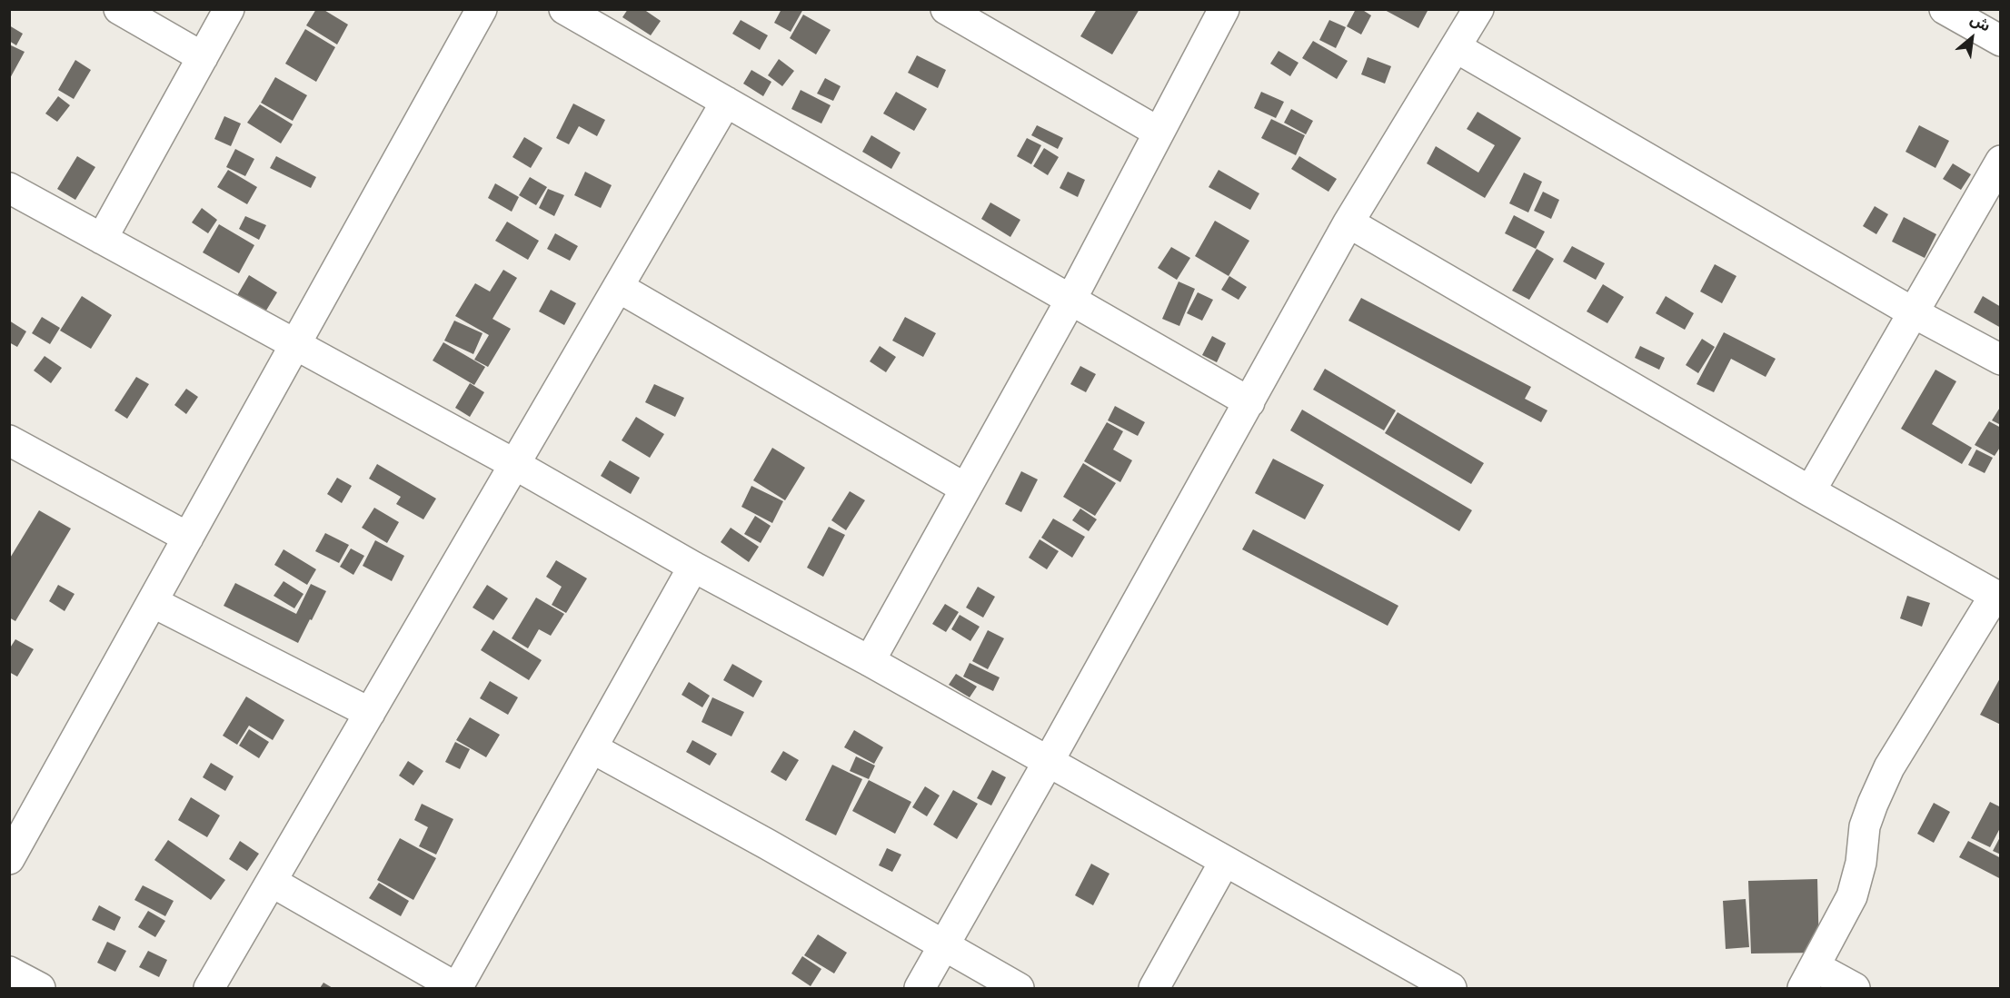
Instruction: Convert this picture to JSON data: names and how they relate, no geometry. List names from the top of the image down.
{
  "north": "top right"
}
